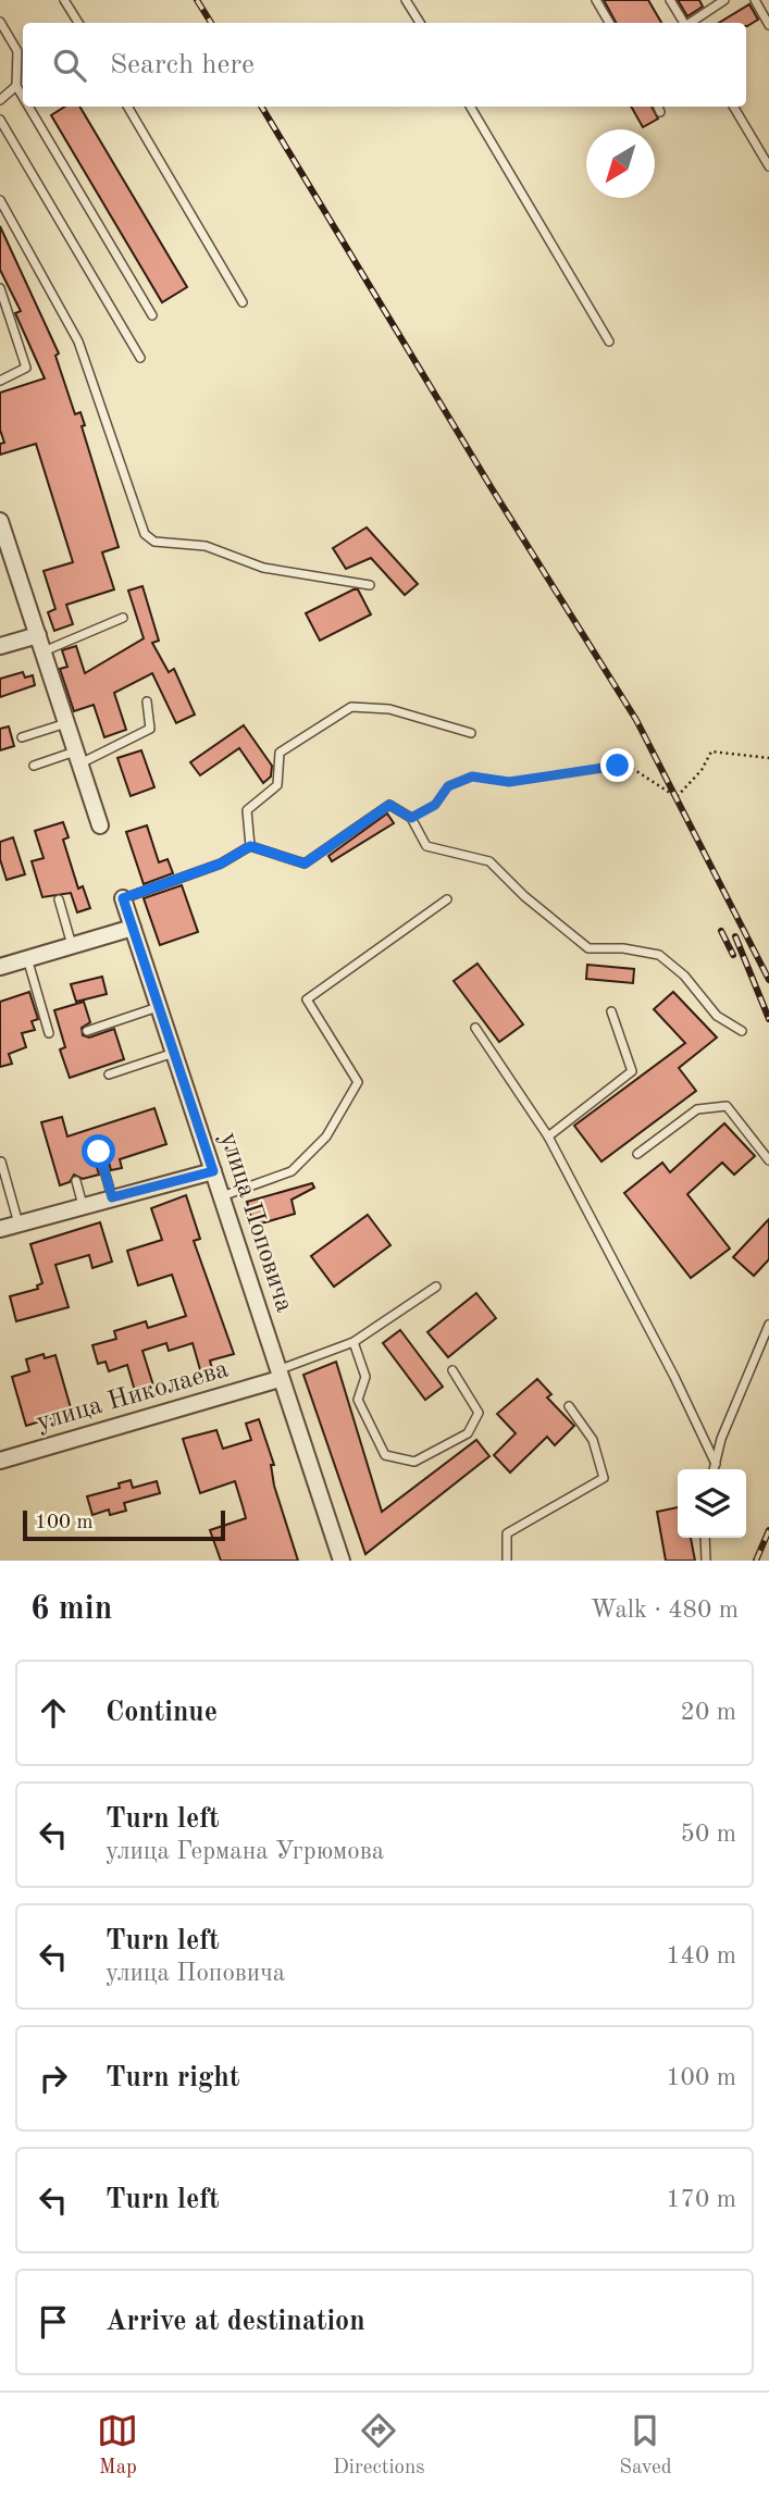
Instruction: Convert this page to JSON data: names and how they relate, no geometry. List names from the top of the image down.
{
  "streets": {
    "street": ["улица Поповича", "улица Николаева"]
  },
  "crossings": [
    ["улица Поповича", "улица Николаева"]
  ],
  "scale_bar": "100 m",
  "north": "bottom left",
  "page": {
    "search": "Search here",
    "scale": "100 m",
    "heading": ["6 min", "Walk · 480 m"],
    "list": [
      ["Continue", "20 m"],
      ["Turn left", "улица Германа Угрюмова", "50 m"],
      ["Turn left", "улица Поповича", "140 m"],
      ["Turn right", "100 m"],
      ["Turn left", "170 m"],
      "Arrive at destination"
    ],
    "nav": ["Map", "Directions", "Saved"]
  }
}
